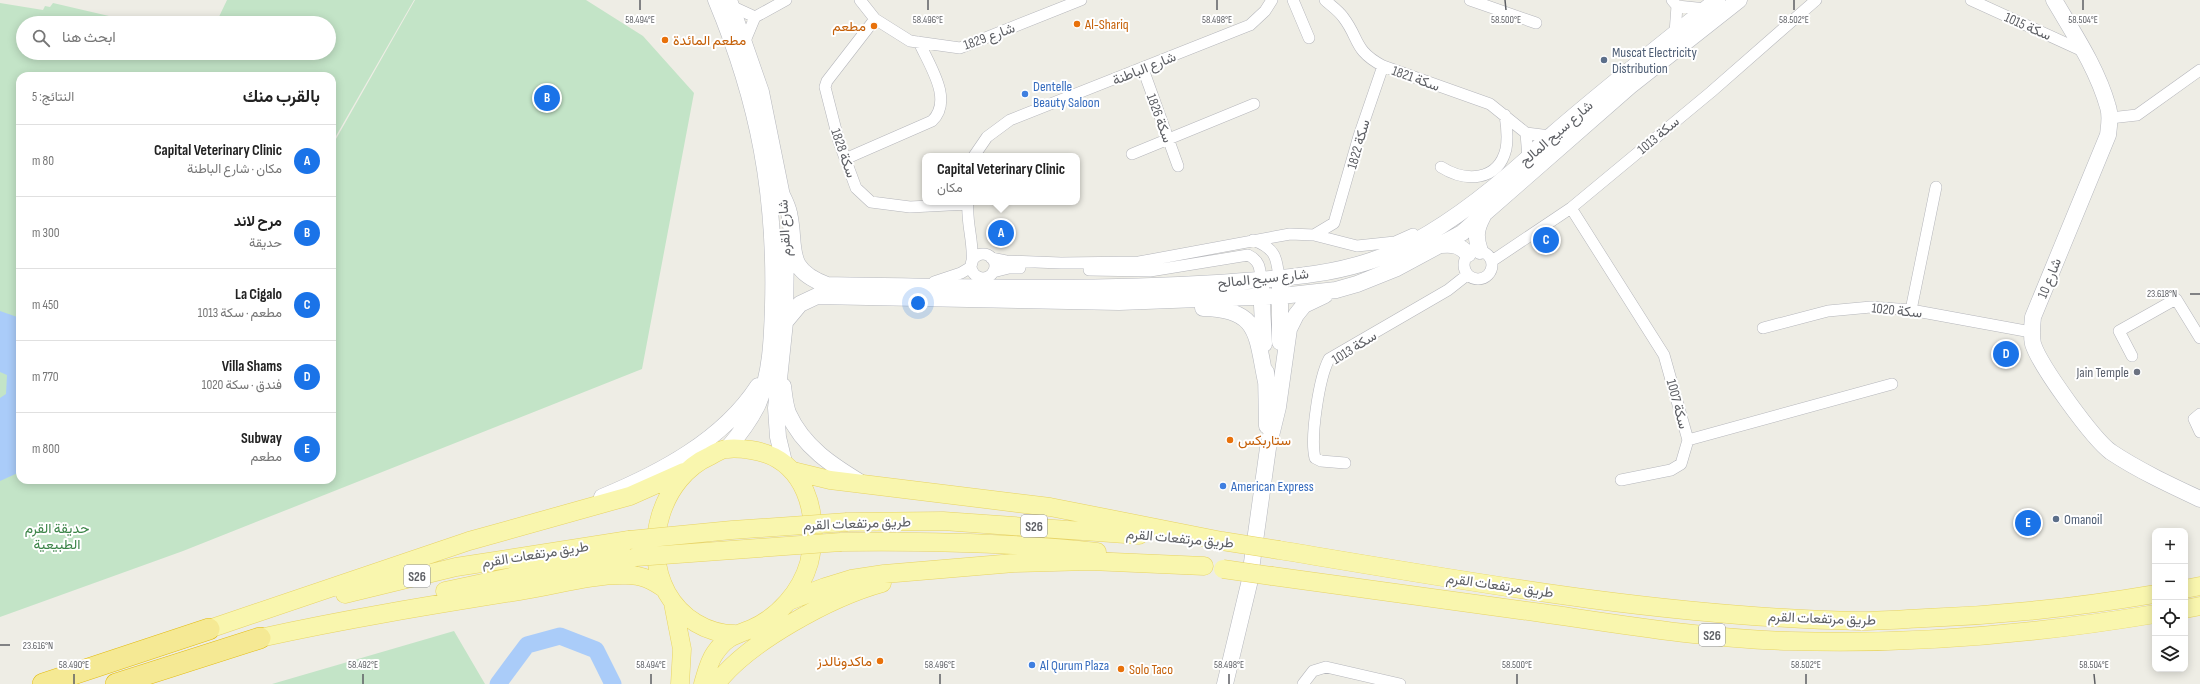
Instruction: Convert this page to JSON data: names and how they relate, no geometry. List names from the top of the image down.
{
  "streets": {
    "highway": ["S26"],
    "main road": ["طريق مرتفعات القرم"],
    "street": [
      "سكة 1015",
      "1829 شارع",
      "شارع الباطنة",
      "سكة 1821",
      "سكة 1826",
      "شارع سيح المالح",
      "سكة 1013",
      "سكة 1822",
      "سكة 1828",
      "شارع القرم",
      "شارع 10",
      "سكة 1020",
      "سكة 1007"
    ]
  },
  "crossings": [
    ["سكة 1015", "شارع 10"],
    ["1829 شارع", "سكة 1828"],
    ["شارع الباطنة", "سكة 1826"],
    ["سكة 1821", "سكة 1822"],
    ["شارع سيح المالح", "شارع القرم"],
    ["سكة 1013", "سكة 1007"],
    ["شارع 10", "سكة 1020"],
    ["طريق مرتفعات القرم", "S26"]
  ],
  "parks": ["حديقة القرم الطبيعية"],
  "places": [
    "Al-Shariq",
    "مطعم",
    "مطعم المائدة",
    "Muscat Electricity Distribution",
    "Dentelle Beauty Saloon",
    "Jain Temple",
    "ستاربكس",
    "American Express",
    "Omanoil",
    "ماكدونالدز",
    "Al Qurum Plaza",
    "Solo Taco"
  ],
  "page": {
    "search": "ابحث هنا",
    "heading": ["بالقرب منك", "النتائج: 5"],
    "pins": [
      "B",
      "A",
      "C",
      "D",
      "E"
    ],
    "list": [
      {
        "mark": "A",
        "name": "Capital Veterinary Clinic",
        "note": "مكان · شارع الباطنة",
        "value": "80 m"
      },
      {
        "mark": "B",
        "name": "مرح لاند",
        "note": "حديقة",
        "value": "300 m"
      },
      {
        "mark": "C",
        "name": "La Cigalo",
        "note": "مطعم · سكة 1013",
        "value": "450 m"
      },
      {
        "mark": "D",
        "name": "Villa Shams",
        "note": "فندق · سكة 1020",
        "value": "770 m"
      },
      {
        "mark": "E",
        "name": "Subway",
        "note": "مطعم",
        "value": "800 m"
      }
    ],
    "popup": ["Capital Veterinary Clinic", "مكان"],
    "map_buttons": ["+", "−"]
  },
  "coordinates": [
    "58.494°E",
    "58.496°E",
    "58.498°E",
    "58.500°E",
    "58.502°E",
    "58.504°E",
    "23.618°N",
    "23.616°N",
    "58.490°E",
    "58.492°E"
  ]
}
